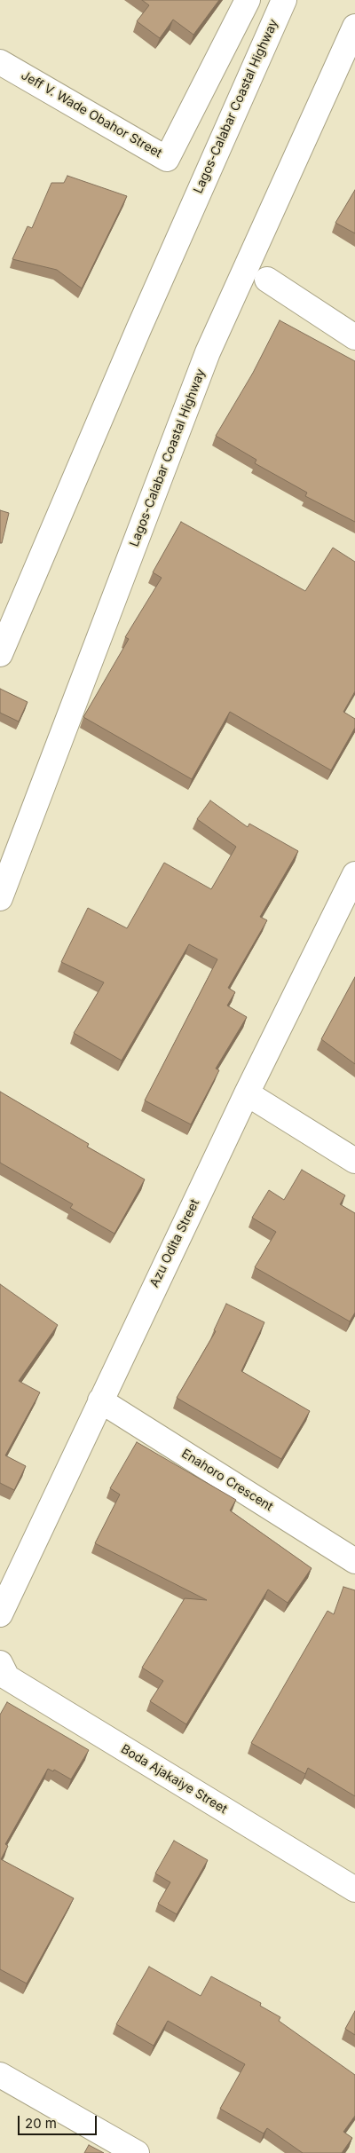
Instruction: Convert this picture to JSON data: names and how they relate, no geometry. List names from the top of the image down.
{
  "streets": {
    "main road": [
      "Lagos-Calabar Coastal Highway",
      "Jeff V. Wade Obahor Street",
      "Azu Odita Street",
      "Enahoro Crescent",
      "Boda Ajakaiye Street"
    ]
  },
  "crossings": [
    ["Azu Odita Street", "Enahoro Crescent"]
  ],
  "scale_bar": "20 m"
}
